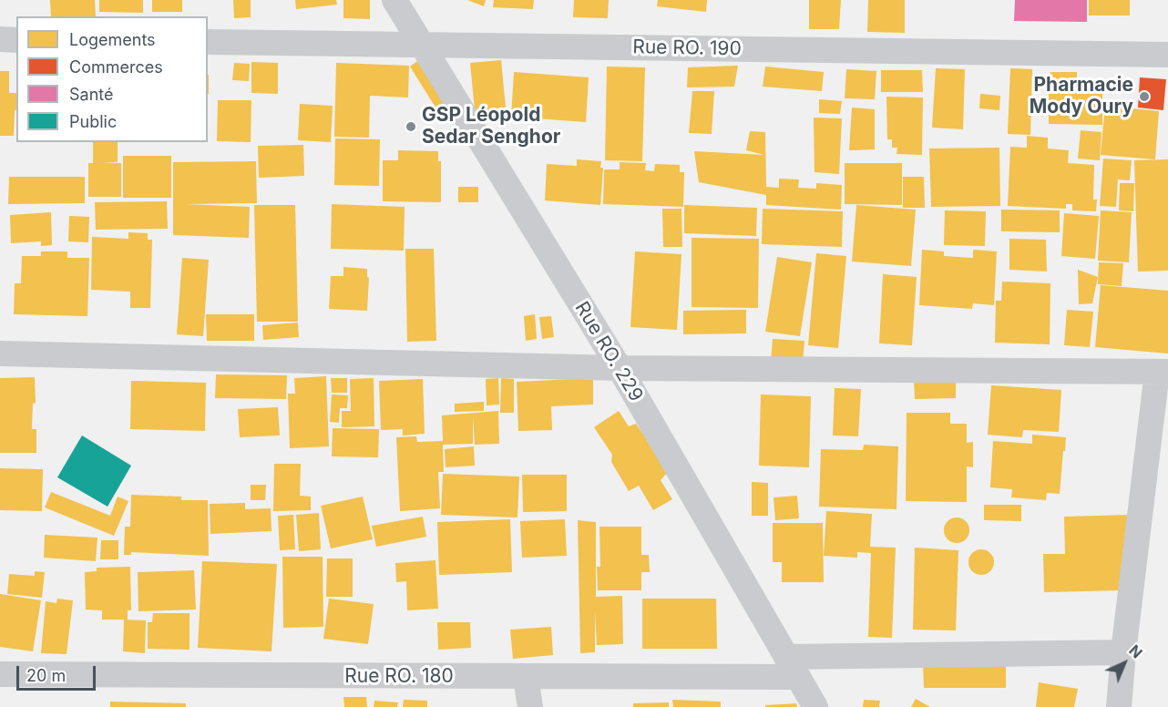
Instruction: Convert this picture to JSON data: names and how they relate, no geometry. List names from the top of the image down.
{
  "streets": {
    "street": ["Rue RO. 190", "Rue RO. 229", "Rue RO. 180"]
  },
  "crossings": [
    ["Rue RO. 190", "Rue RO. 229"],
    ["Rue RO. 229", "Rue RO. 180"]
  ],
  "places": ["Pharmacie Mody Oury", "GSP Léopold Sedar Senghor"],
  "legend": [
    "Logements",
    "Commerces",
    "Santé",
    "Public"
  ],
  "scale_bar": "20 m",
  "north": "top right"
}
